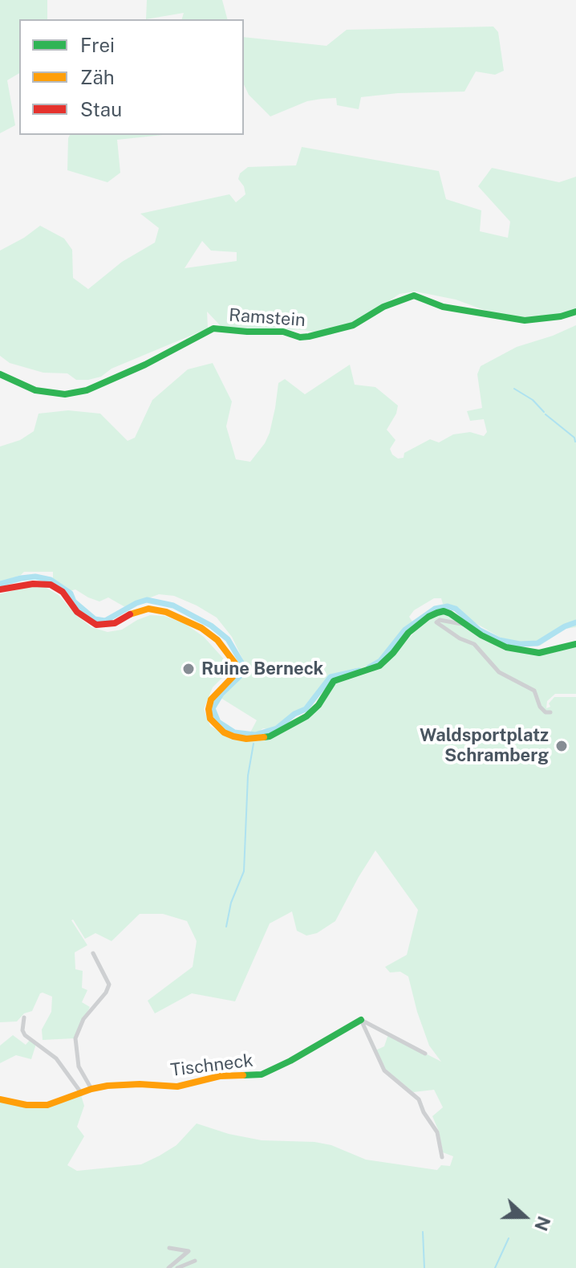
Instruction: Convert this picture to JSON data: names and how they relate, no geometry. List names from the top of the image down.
{
  "streets": {
    "street": ["Ramstein", "Tischneck"]
  },
  "places": ["Ruine Berneck", "Waldsportplatz Schramberg"],
  "legend": ["Frei", "Zäh", "Stau"],
  "north": "right"
}
